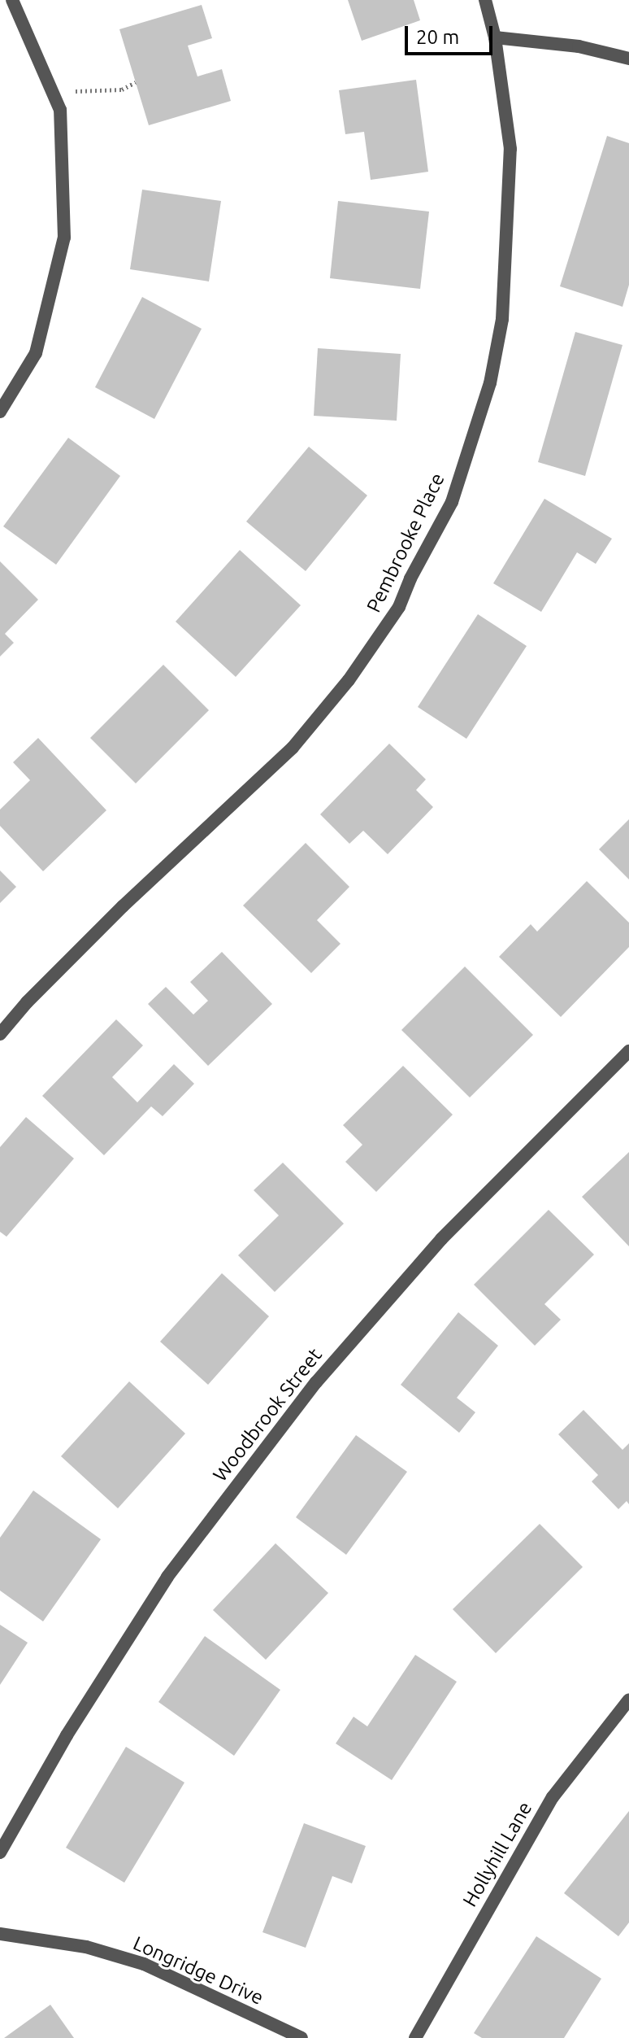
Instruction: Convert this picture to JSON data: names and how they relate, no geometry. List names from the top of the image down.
{
  "streets": {
    "street": [
      "Pembrooke Place",
      "Woodbrook Street",
      "Hollyhill Lane",
      "Longridge Drive"
    ]
  },
  "scale_bar": "20 m"
}
